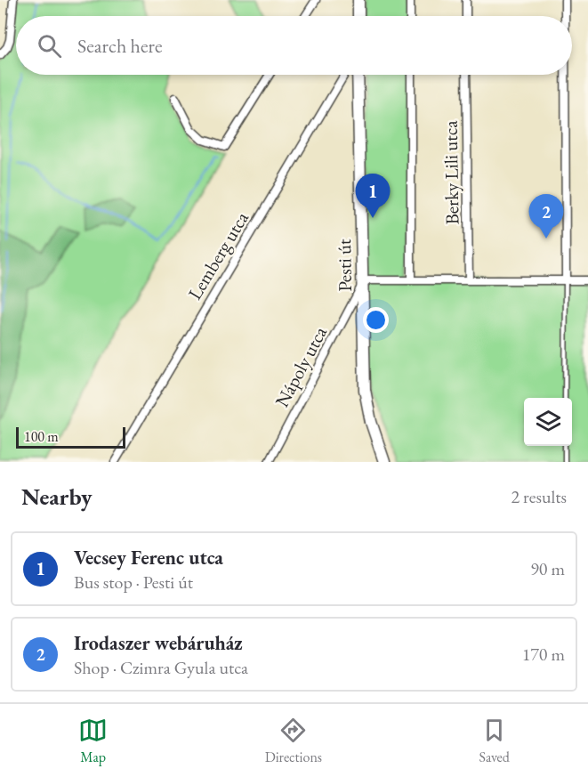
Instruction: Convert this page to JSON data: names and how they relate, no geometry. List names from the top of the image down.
{
  "streets": {
    "main road": ["Pesti út"],
    "street": ["Berky Lili utca", "Lemberg utca", "Nápoly utca"]
  },
  "crossings": [
    ["Pesti út", "Nápoly utca"]
  ],
  "scale_bar": "100 m",
  "page": {
    "search": "Search here",
    "pins": ["1", "2"],
    "scale": "100 m",
    "heading": ["Nearby", "2 results"],
    "list": [
      {
        "mark": "1",
        "name": "Vecsey Ferenc utca",
        "note": "Bus stop · Pesti út",
        "value": "90 m"
      },
      {
        "mark": "2",
        "name": "Irodaszer webáruház",
        "note": "Shop · Czimra Gyula utca",
        "value": "170 m"
      }
    ],
    "nav": ["Map", "Directions", "Saved"]
  }
}
